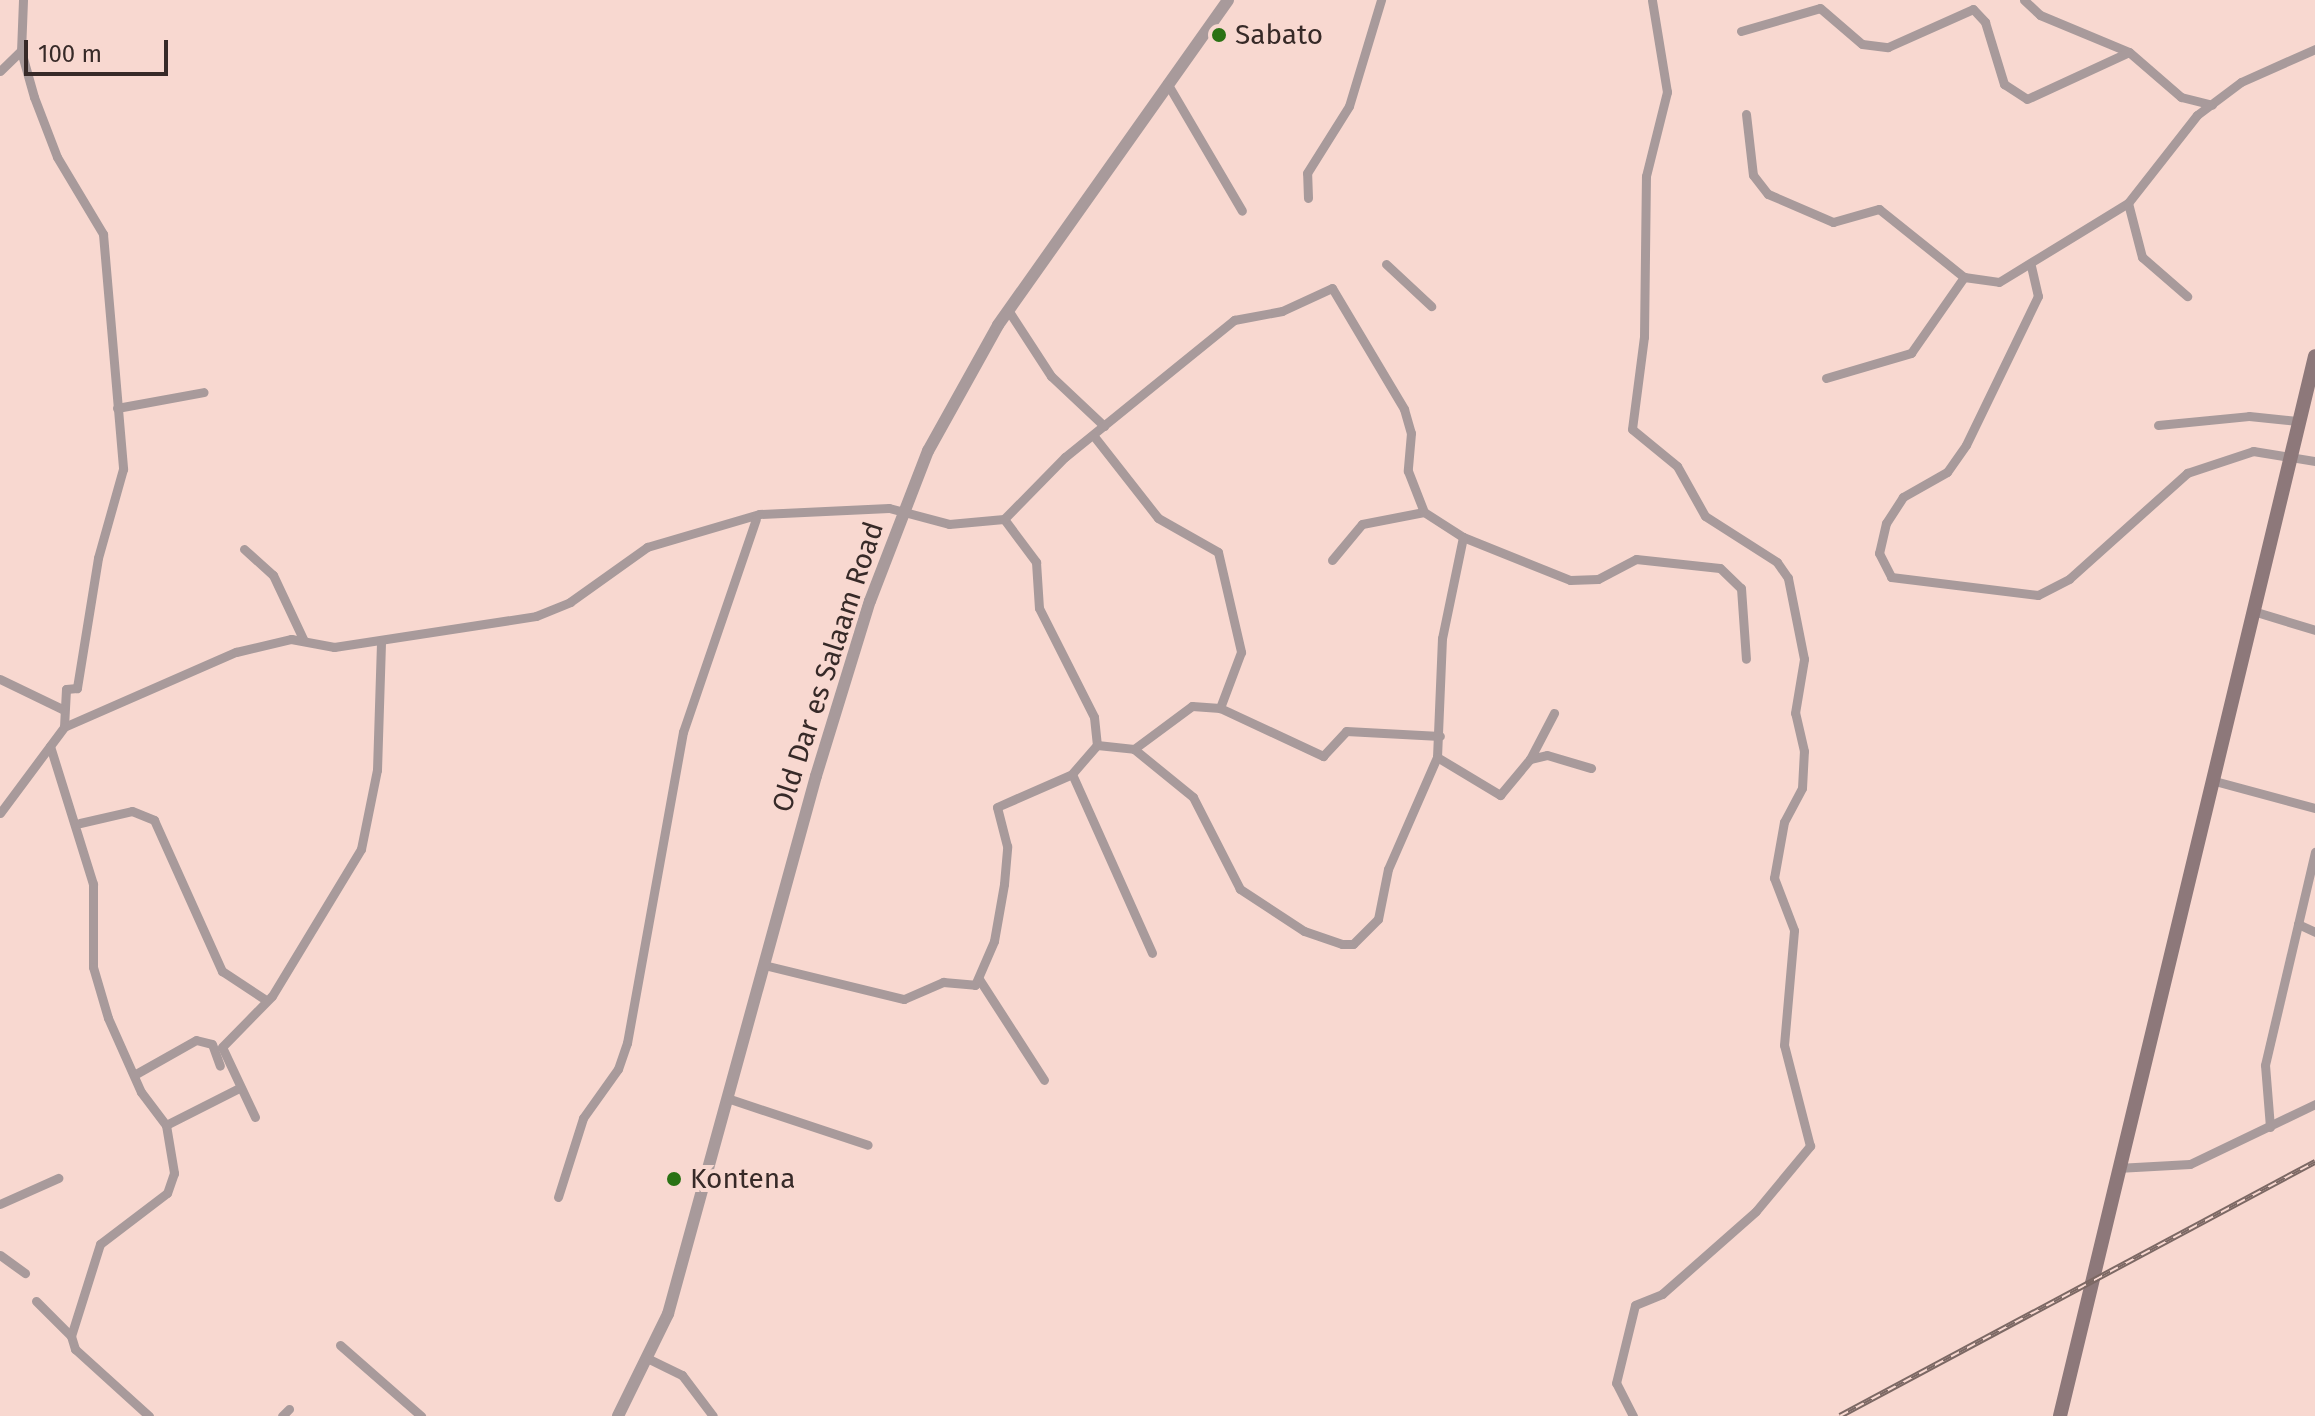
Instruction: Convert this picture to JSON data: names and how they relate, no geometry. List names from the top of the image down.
{
  "streets": {
    "street": ["Old Dar es Salaam Road"]
  },
  "places": ["Sabato", "Kontena"],
  "scale_bar": "100 m"
}
